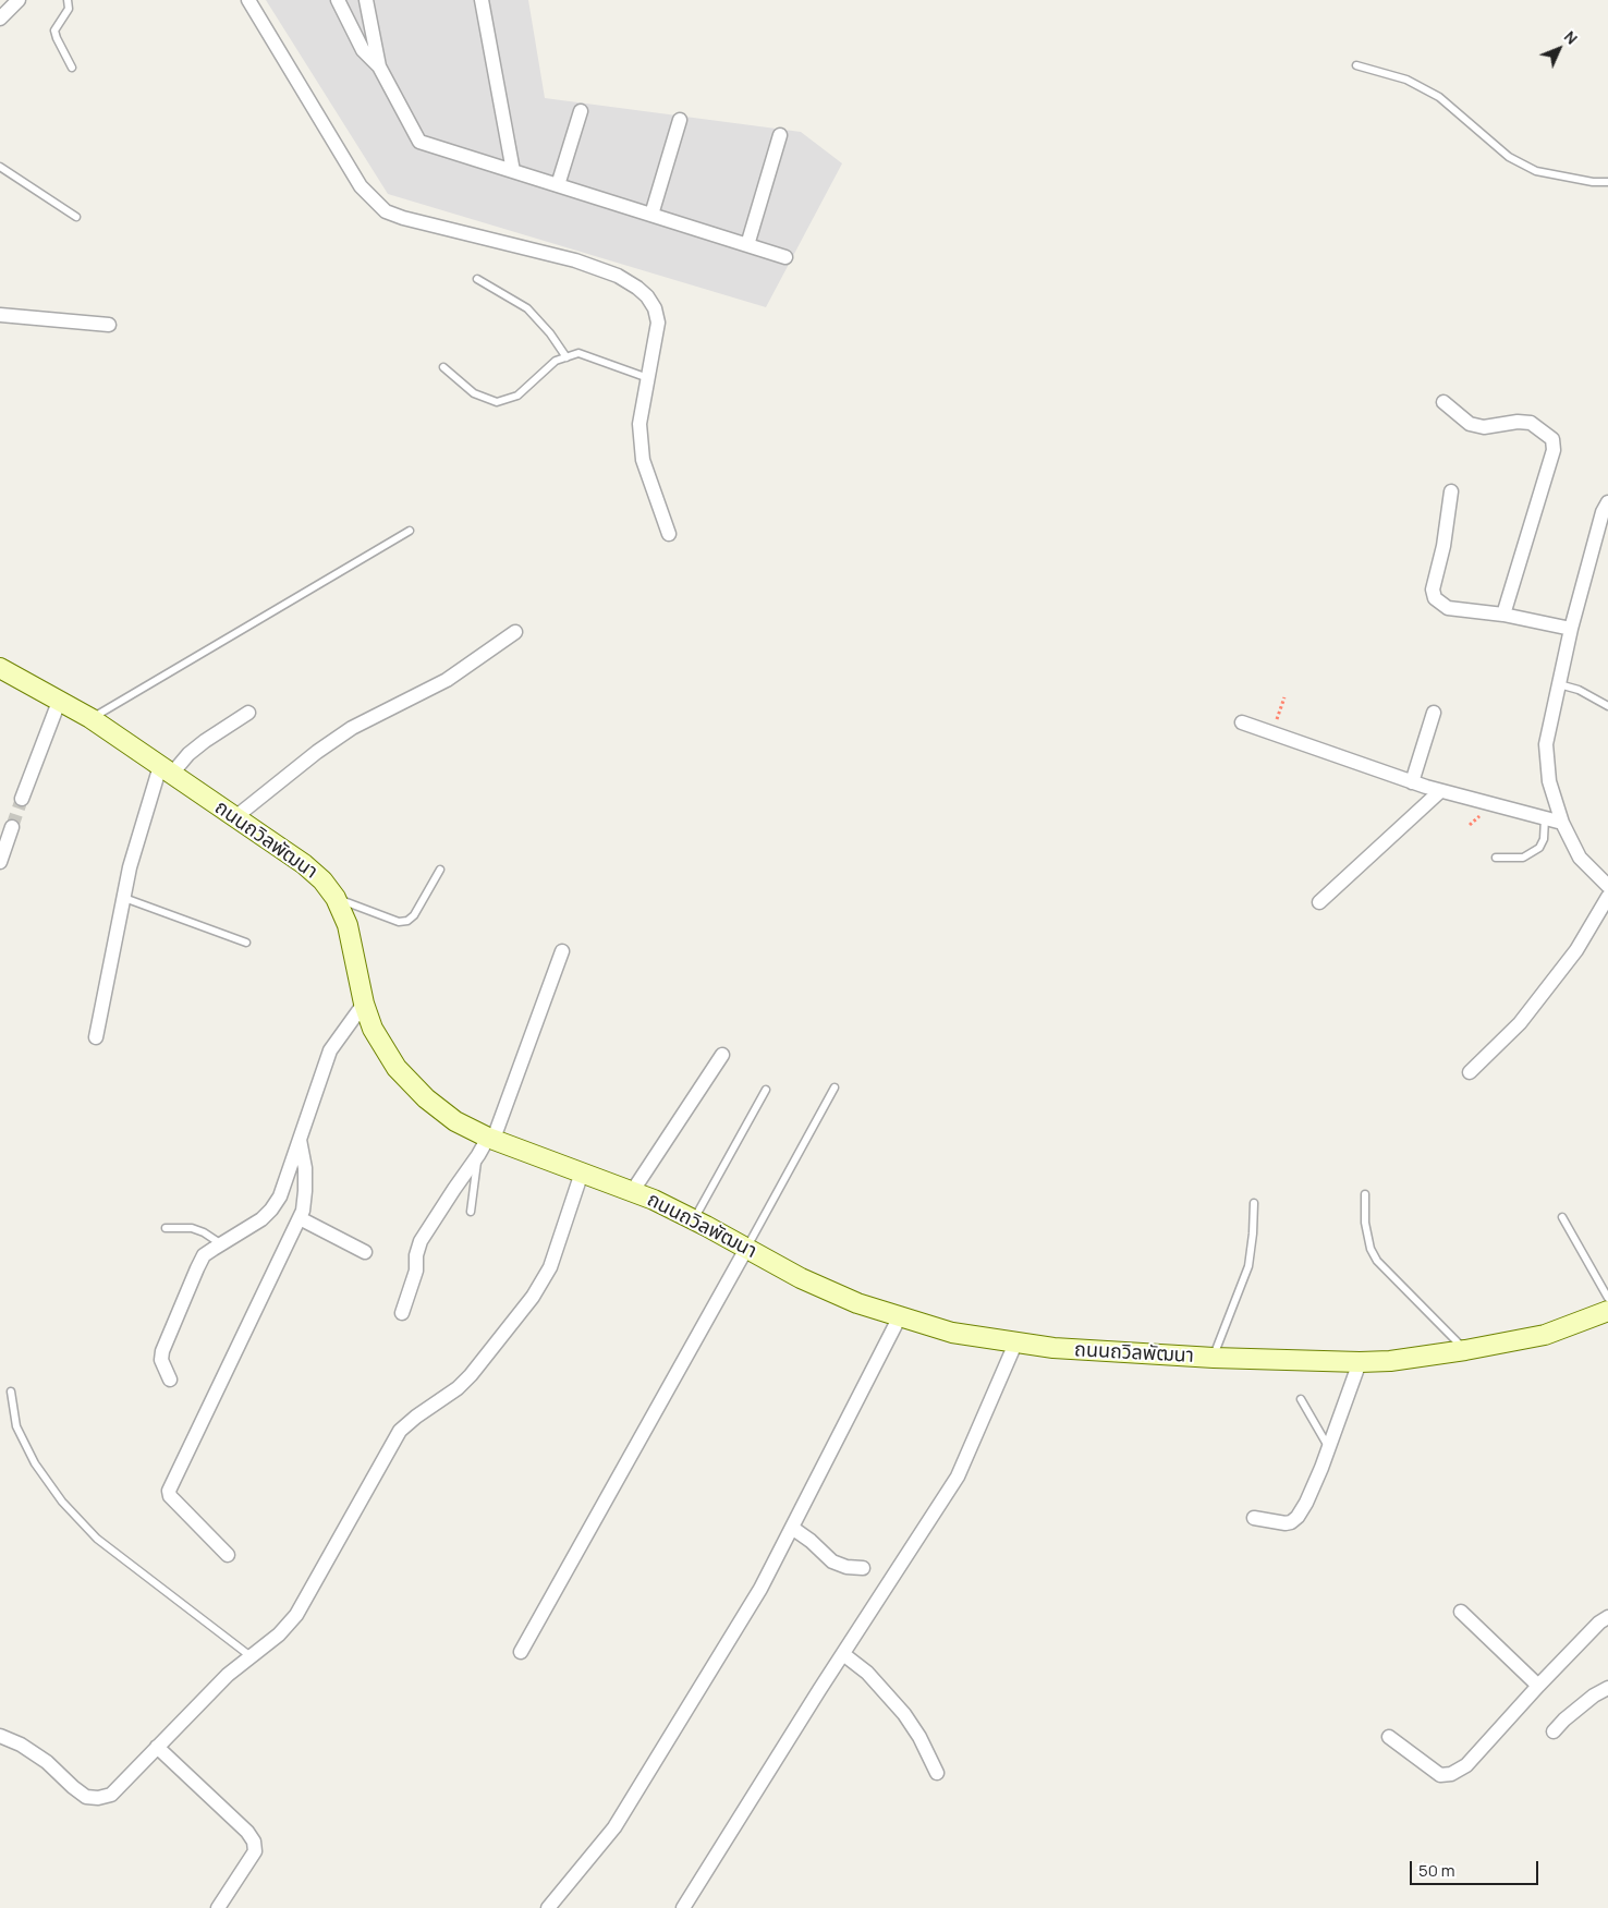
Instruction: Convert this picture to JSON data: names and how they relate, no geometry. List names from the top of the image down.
{
  "streets": {
    "street": ["ถนนถวิลพัฒนา"]
  },
  "scale_bar": "50 m",
  "north": "top right"
}
